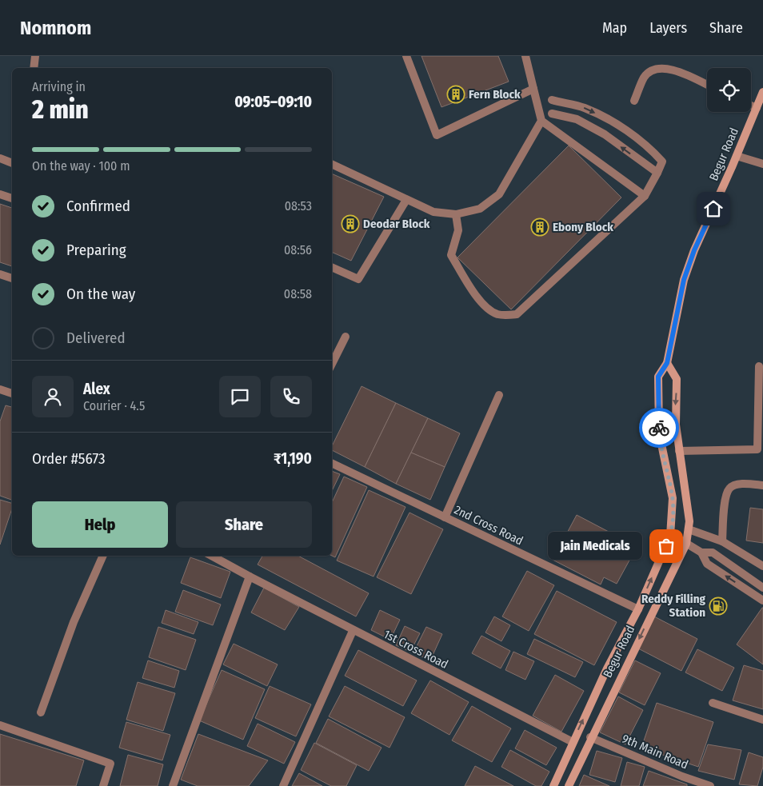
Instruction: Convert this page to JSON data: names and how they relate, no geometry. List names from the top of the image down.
{
  "streets": {
    "main road": ["Begur Road"],
    "street": ["2nd Cross Road", "1st Cross Road", "9th Main Road"]
  },
  "crossings": [
    ["Begur Road", "2nd Cross Road"],
    ["Begur Road", "1st Cross Road"],
    ["Begur Road", "9th Main Road"]
  ],
  "places": {
    "building": ["Fern Block", "Deodar Block", "Ebony Block"],
    "other": ["Jain Medicals"],
    "fuel station": ["Reddy Filling Station"]
  },
  "page": {
    "header": "Nomnom",
    "nav": ["Map", "Layers", "Share"],
    "heading": ["2 min", "Arriving in", "09:05–09:10"],
    "panel": [
      "Alex",
      "Courier · 4.5",
      "Order #5673",
      "₹1,190"
    ],
    "bar": "On the way · 100 m",
    "list": [
      ["Confirmed", "08:53"],
      ["Preparing", "08:56"],
      ["On the way", "08:58"],
      "Delivered"
    ],
    "buttons": ["Help", "Share"],
    "bubble": "Jain Medicals"
  }
}
